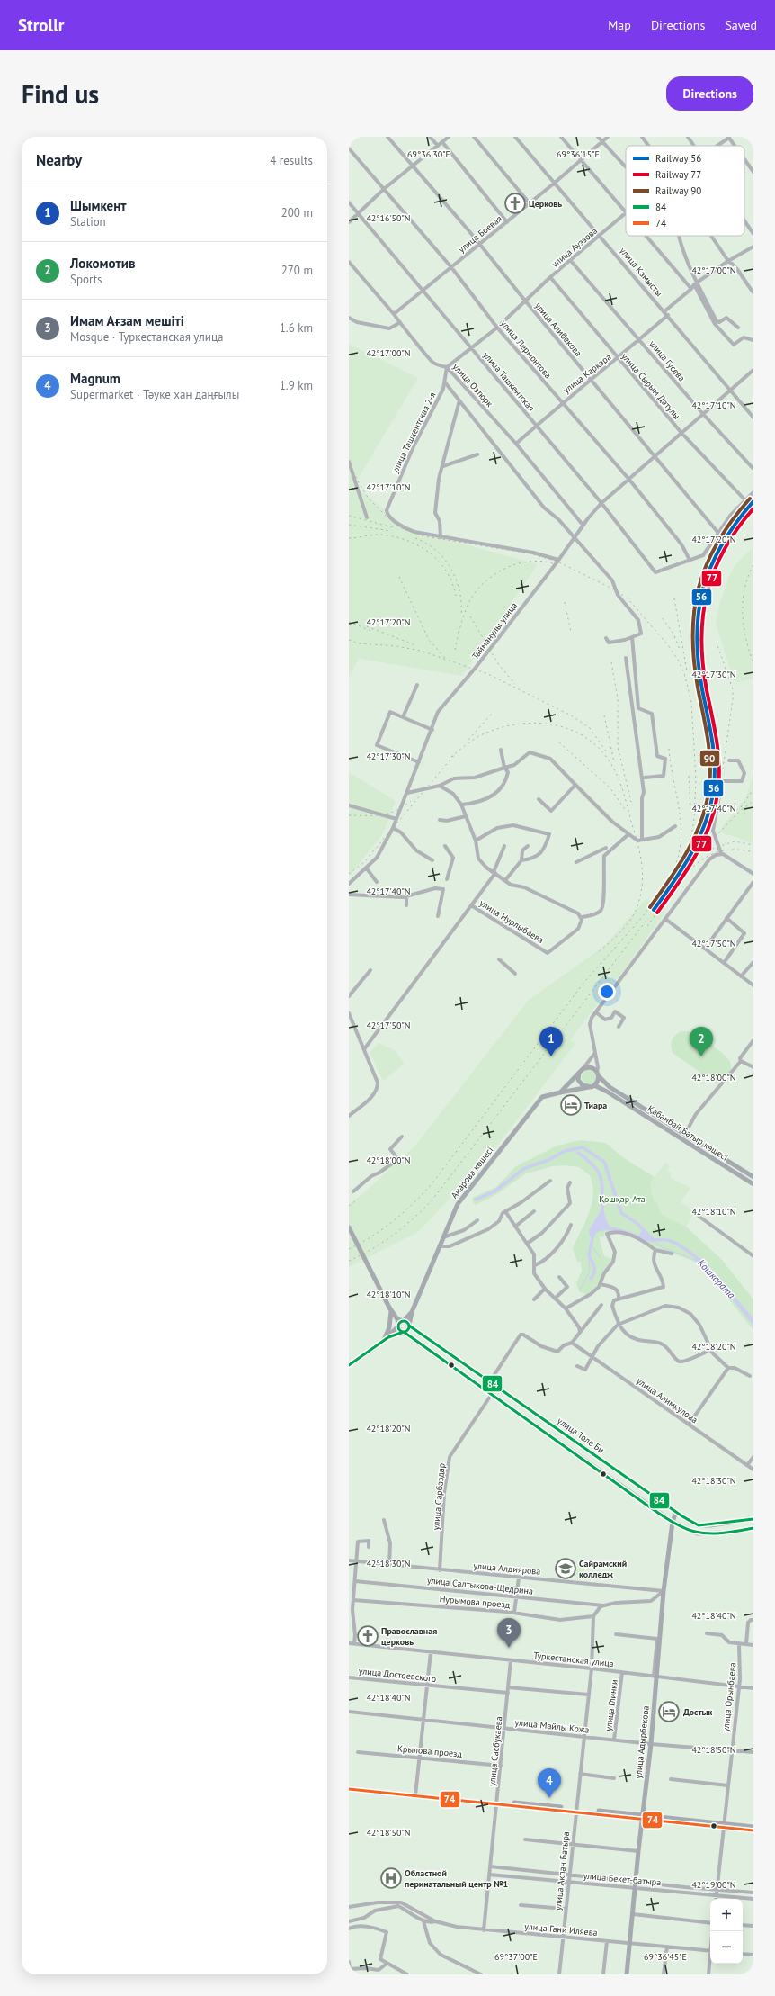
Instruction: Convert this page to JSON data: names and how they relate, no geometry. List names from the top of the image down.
{
  "streets": {
    "main road": [
      "Қабанбай Батыр көшесі",
      "Анарова көшесі",
      "улица Толе Би",
      "улица Адырбекова"
    ],
    "street": [
      "улица Боевая",
      "улица Ауэзова",
      "улица Камысты",
      "улица Алибекова",
      "улица Лермонтова",
      "улица Гусева",
      "улица Каркара",
      "улица Ташкентская",
      "улица Озтюрк",
      "улица Сырым Датулы",
      "улица Ташкентская 2-я",
      "Тайманулы улица",
      "улица Нурлыбаева",
      "улица Алимкулова",
      "улица Сарбаздар",
      "улица Алдиярова",
      "улица Салтыкова-Щедрина",
      "Нурымова проезд",
      "Туркестанская улица",
      "улица Достоевского",
      "улица Орынбаева",
      "улица Глинки",
      "улица Майлы Кожа",
      "Крылова проезд",
      "улица Сасбукаева",
      "улица Акпан Батыра",
      "улица Бекет-батыра",
      "улица Гани Иляева"
    ]
  },
  "crossings": [
    ["улица Боевая", "улица Камысты"],
    ["улица Боевая", "улица Алибекова"],
    ["улица Боевая", "улица Лермонтова"],
    ["улица Боевая", "улица Ташкентская"],
    ["улица Боевая", "улица Озтюрк"],
    ["улица Ауэзова", "улица Камысты"],
    ["улица Ауэзова", "улица Алибекова"],
    ["улица Ауэзова", "улица Лермонтова"],
    ["улица Ауэзова", "улица Гусева"],
    ["улица Ауэзова", "улица Ташкентская"],
    ["улица Ауэзова", "улица Озтюрк"],
    ["улица Ауэзова", "улица Сырым Датулы"],
    ["улица Камысты", "улица Каркара"],
    ["улица Камысты", "Тайманулы улица"],
    ["улица Алибекова", "улица Каркара"],
    ["улица Алибекова", "Тайманулы улица"],
    ["улица Лермонтова", "улица Каркара"],
    ["улица Лермонтова", "улица Ташкентская"],
    ["улица Лермонтова", "Тайманулы улица"],
    ["улица Гусева", "улица Каркара"],
    ["улица Гусева", "Тайманулы улица"],
    ["улица Каркара", "улица Ташкентская"],
    ["улица Каркара", "улица Озтюрк"],
    ["улица Каркара", "улица Сырым Датулы"],
    ["улица Ташкентская", "Тайманулы улица"],
    ["улица Озтюрк", "улица Ташкентская 2-я"],
    ["улица Озтюрк", "Тайманулы улица"],
    ["улица Сырым Датулы", "Тайманулы улица"],
    ["Қабанбай Батыр көшесі", "Анарова көшесі"],
    ["улица Толе Би", "улица Сарбаздар"],
    ["улица Толе Би", "улица Адырбекова"],
    ["улица Сарбаздар", "улица Алдиярова"],
    ["улица Алдиярова", "улица Адырбекова"],
    ["Нурымова проезд", "улица Акпан Батыра"],
    ["Туркестанская улица", "улица Орынбаева"],
    ["Туркестанская улица", "улица Глинки"],
    ["Туркестанская улица", "улица Адырбекова"],
    ["Туркестанская улица", "улица Сасбукаева"],
    ["Туркестанская улица", "улица Акпан Батыра"],
    ["улица Достоевского", "улица Сасбукаева"],
    ["улица Орынбаева", "улица Майлы Кожа"],
    ["улица Орынбаева", "улица Бекет-батыра"],
    ["улица Глинки", "улица Майлы Кожа"],
    ["улица Майлы Кожа", "улица Адырбекова"],
    ["улица Майлы Кожа", "улица Сасбукаева"],
    ["улица Майлы Кожа", "улица Акпан Батыра"],
    ["улица Адырбекова", "улица Бекет-батыра"],
    ["улица Адырбекова", "улица Гани Иляева"],
    ["Крылова проезд", "улица Сасбукаева"],
    ["улица Сасбукаева", "улица Бекет-батыра"],
    ["улица Сасбукаева", "улица Гани Иляева"],
    ["улица Акпан Батыра", "улица Бекет-батыра"],
    ["улица Акпан Батыра", "улица Гани Иляева"]
  ],
  "water": ["Кошкарата"],
  "parks": ["Қошқар-Ата"],
  "places": {
    "church": ["Церковь", "Православная церковь"],
    "hotel": ["Тиара", "Достык"],
    "school or university": ["Сайрамский колледж"],
    "hospital": ["Областной перинатальный центр №1"]
  },
  "lines": [
    "rail line 90",
    "rail line 56",
    "rail line 77",
    "transit line 84",
    "transit line 74"
  ],
  "legend": [
    "Railway 56",
    "Railway 77",
    "Railway 90",
    "84",
    "74"
  ],
  "page": {
    "header": "Strollr",
    "nav": ["Map", "Directions", "Saved"],
    "buttons": "Directions",
    "title": "Find us",
    "heading": ["Nearby", "4 results"],
    "list": [
      {
        "mark": "1",
        "name": "Шымкент",
        "note": "Station",
        "value": "200 m"
      },
      {
        "mark": "2",
        "name": "Локомотив",
        "note": "Sports",
        "value": "270 m"
      },
      {
        "mark": "3",
        "name": "Имам Ағзам мешіті",
        "note": "Mosque · Туркестанская улица",
        "value": "1.6 km"
      },
      {
        "mark": "4",
        "name": "Magnum",
        "note": "Supermarket · Тәуке хан даңғылы",
        "value": "1.9 km"
      }
    ],
    "pins": [
      "1",
      "2",
      "3",
      "4"
    ],
    "map_buttons": ["+", "−"]
  },
  "coordinates": [
    "69°36'30\"E",
    "69°36'15\"E",
    "42°16'50\"N",
    "42°17'00\"N",
    "42°17'10\"N",
    "42°17'20\"N",
    "42°17'30\"N",
    "42°17'40\"N",
    "42°17'50\"N",
    "42°18'00\"N",
    "42°18'10\"N",
    "42°18'20\"N",
    "42°18'30\"N",
    "42°18'40\"N",
    "42°18'50\"N",
    "42°19'00\"N",
    "69°37'00\"E",
    "69°36'45\"E"
  ]
}
